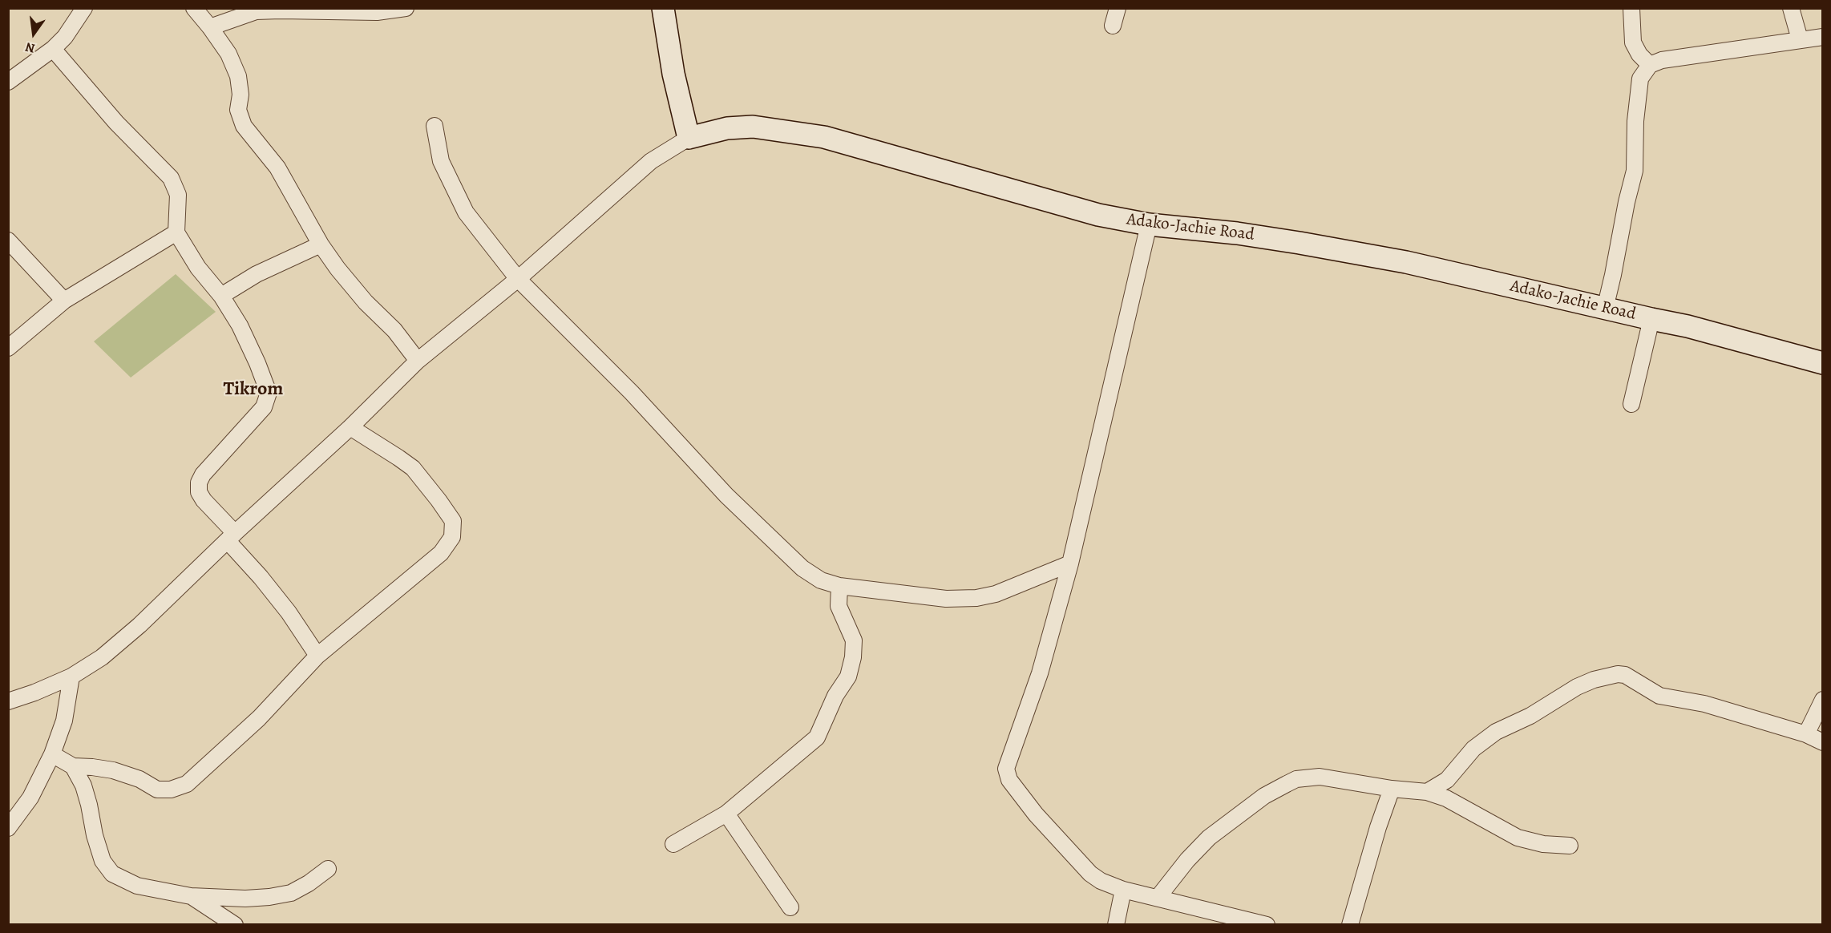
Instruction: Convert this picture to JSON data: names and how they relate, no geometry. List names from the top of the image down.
{
  "streets": {
    "street": ["Adako-Jachie Road"]
  },
  "districts": ["Tikrom"],
  "north": "bottom"
}
